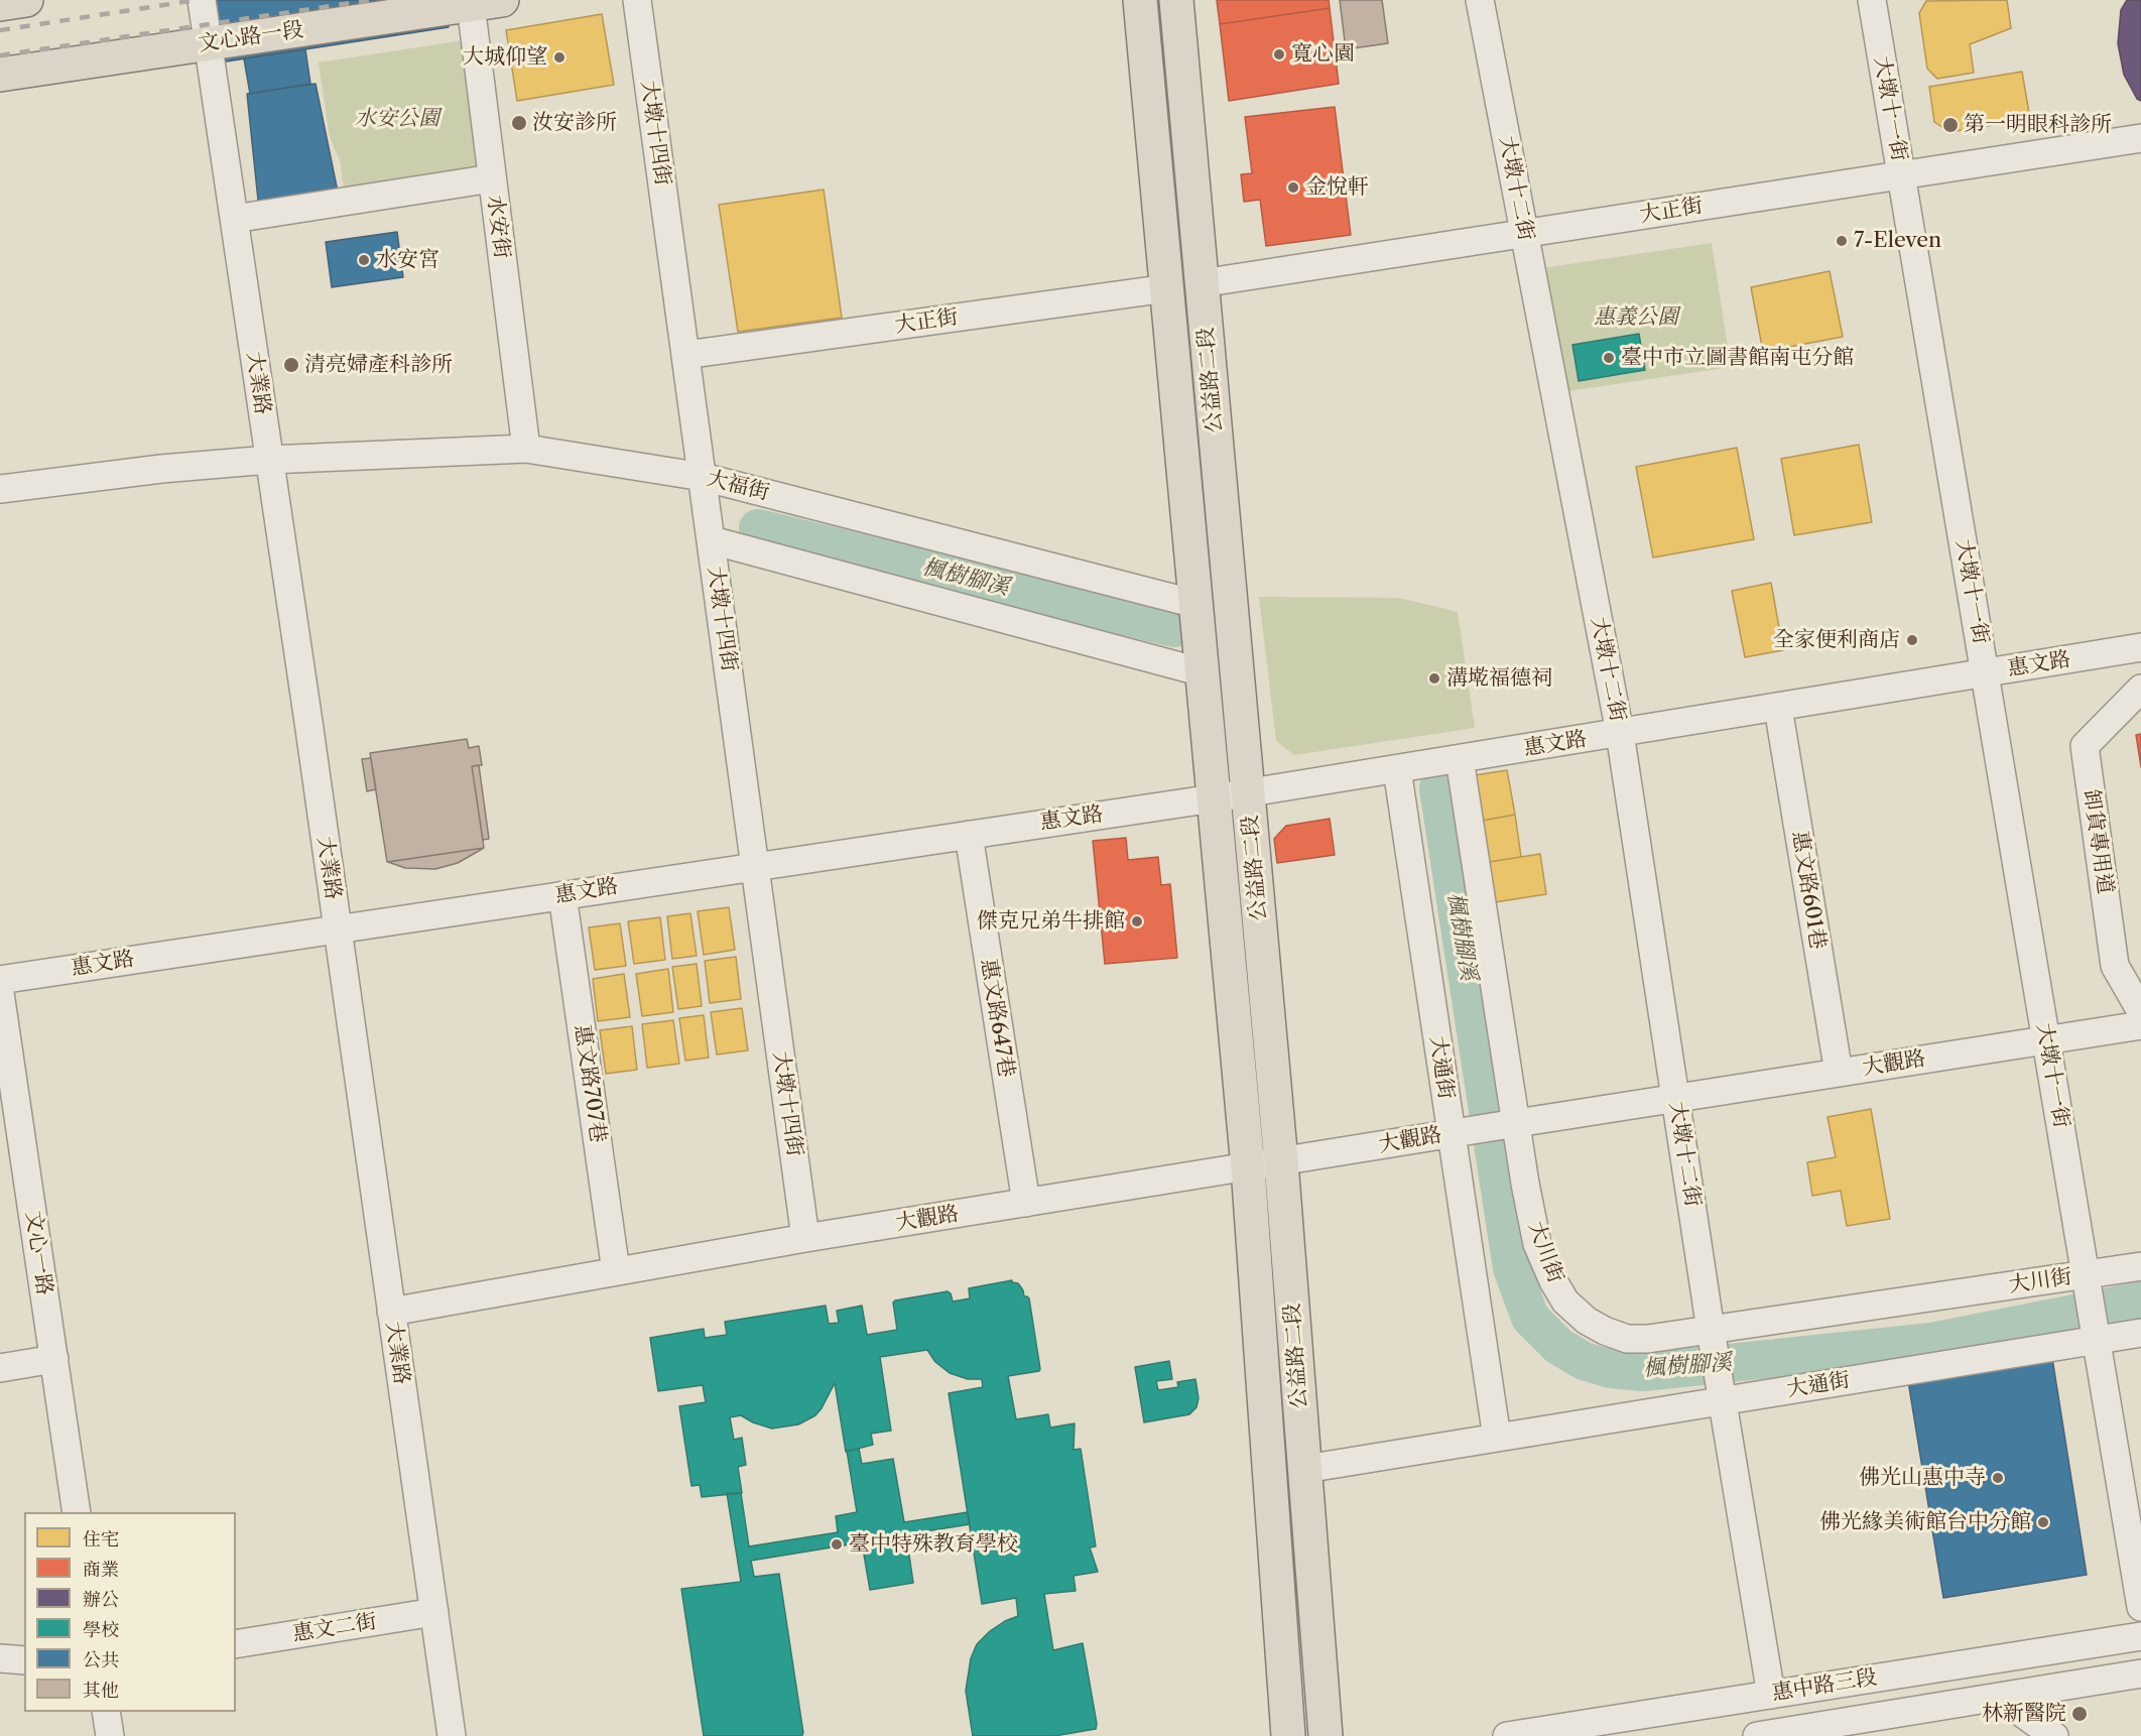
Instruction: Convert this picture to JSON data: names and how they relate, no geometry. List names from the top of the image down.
{
  "streets": {
    "main road": ["文心路一段", "公益路二段"],
    "street": [
      "大墩十一街",
      "大墩十四街",
      "大墩十二街",
      "大正街",
      "水安街",
      "大業路",
      "大福街",
      "惠文路",
      "卸貨專用道",
      "惠文路601巷",
      "惠文路647巷",
      "大觀路",
      "大通街",
      "惠文路707巷",
      "大川街",
      "文心一路",
      "惠文二街",
      "惠中路三段"
    ]
  },
  "crossings": [
    ["文心路一段", "水安街"],
    ["文心路一段", "大業路"],
    ["大墩十一街", "大正街"],
    ["大墩十一街", "惠文路"],
    ["大墩十一街", "大觀路"],
    ["大墩十一街", "大通街"],
    ["大墩十一街", "大川街"],
    ["大墩十四街", "大正街"],
    ["大墩十四街", "大福街"],
    ["大墩十四街", "惠文路"],
    ["大墩十四街", "大觀路"],
    ["大墩十二街", "大正街"],
    ["大墩十二街", "惠文路"],
    ["大墩十二街", "大觀路"],
    ["大墩十二街", "大通街"],
    ["大墩十二街", "大川街"],
    ["大正街", "公益路二段"],
    ["水安街", "大福街"],
    ["公益路二段", "大福街"],
    ["公益路二段", "惠文路"],
    ["公益路二段", "大觀路"],
    ["公益路二段", "大通街"],
    ["大業路", "大福街"],
    ["大業路", "惠文路"],
    ["大業路", "大觀路"],
    ["大業路", "惠文二街"],
    ["惠文路", "惠文路601巷"],
    ["惠文路", "惠文路647巷"],
    ["惠文路", "大通街"],
    ["惠文路", "惠文路707巷"],
    ["惠文路", "大川街"],
    ["惠文路601巷", "大觀路"],
    ["惠文路647巷", "大觀路"],
    ["大觀路", "大通街"],
    ["大觀路", "惠文路707巷"],
    ["大觀路", "大川街"]
  ],
  "water": ["楓樹腳溪"],
  "parks": ["水安公園", "惠義公園"],
  "places": [
    "寬心園",
    "大城仰望",
    "汝安診所",
    "第一明眼科診所",
    "金悅軒",
    "7-Eleven",
    "水安宮",
    "臺中市立圖書館南屯分館",
    "清亮婦產科診所",
    "全家便利商店",
    "溝墘福德祠",
    "傑克兄弟牛排館",
    "佛光山惠中寺",
    "佛光緣美術館台中分館",
    "臺中特殊教育學校",
    "林新醫院"
  ],
  "legend": [
    "住宅",
    "商業",
    "辦公",
    "學校",
    "公共",
    "其他"
  ]
}
